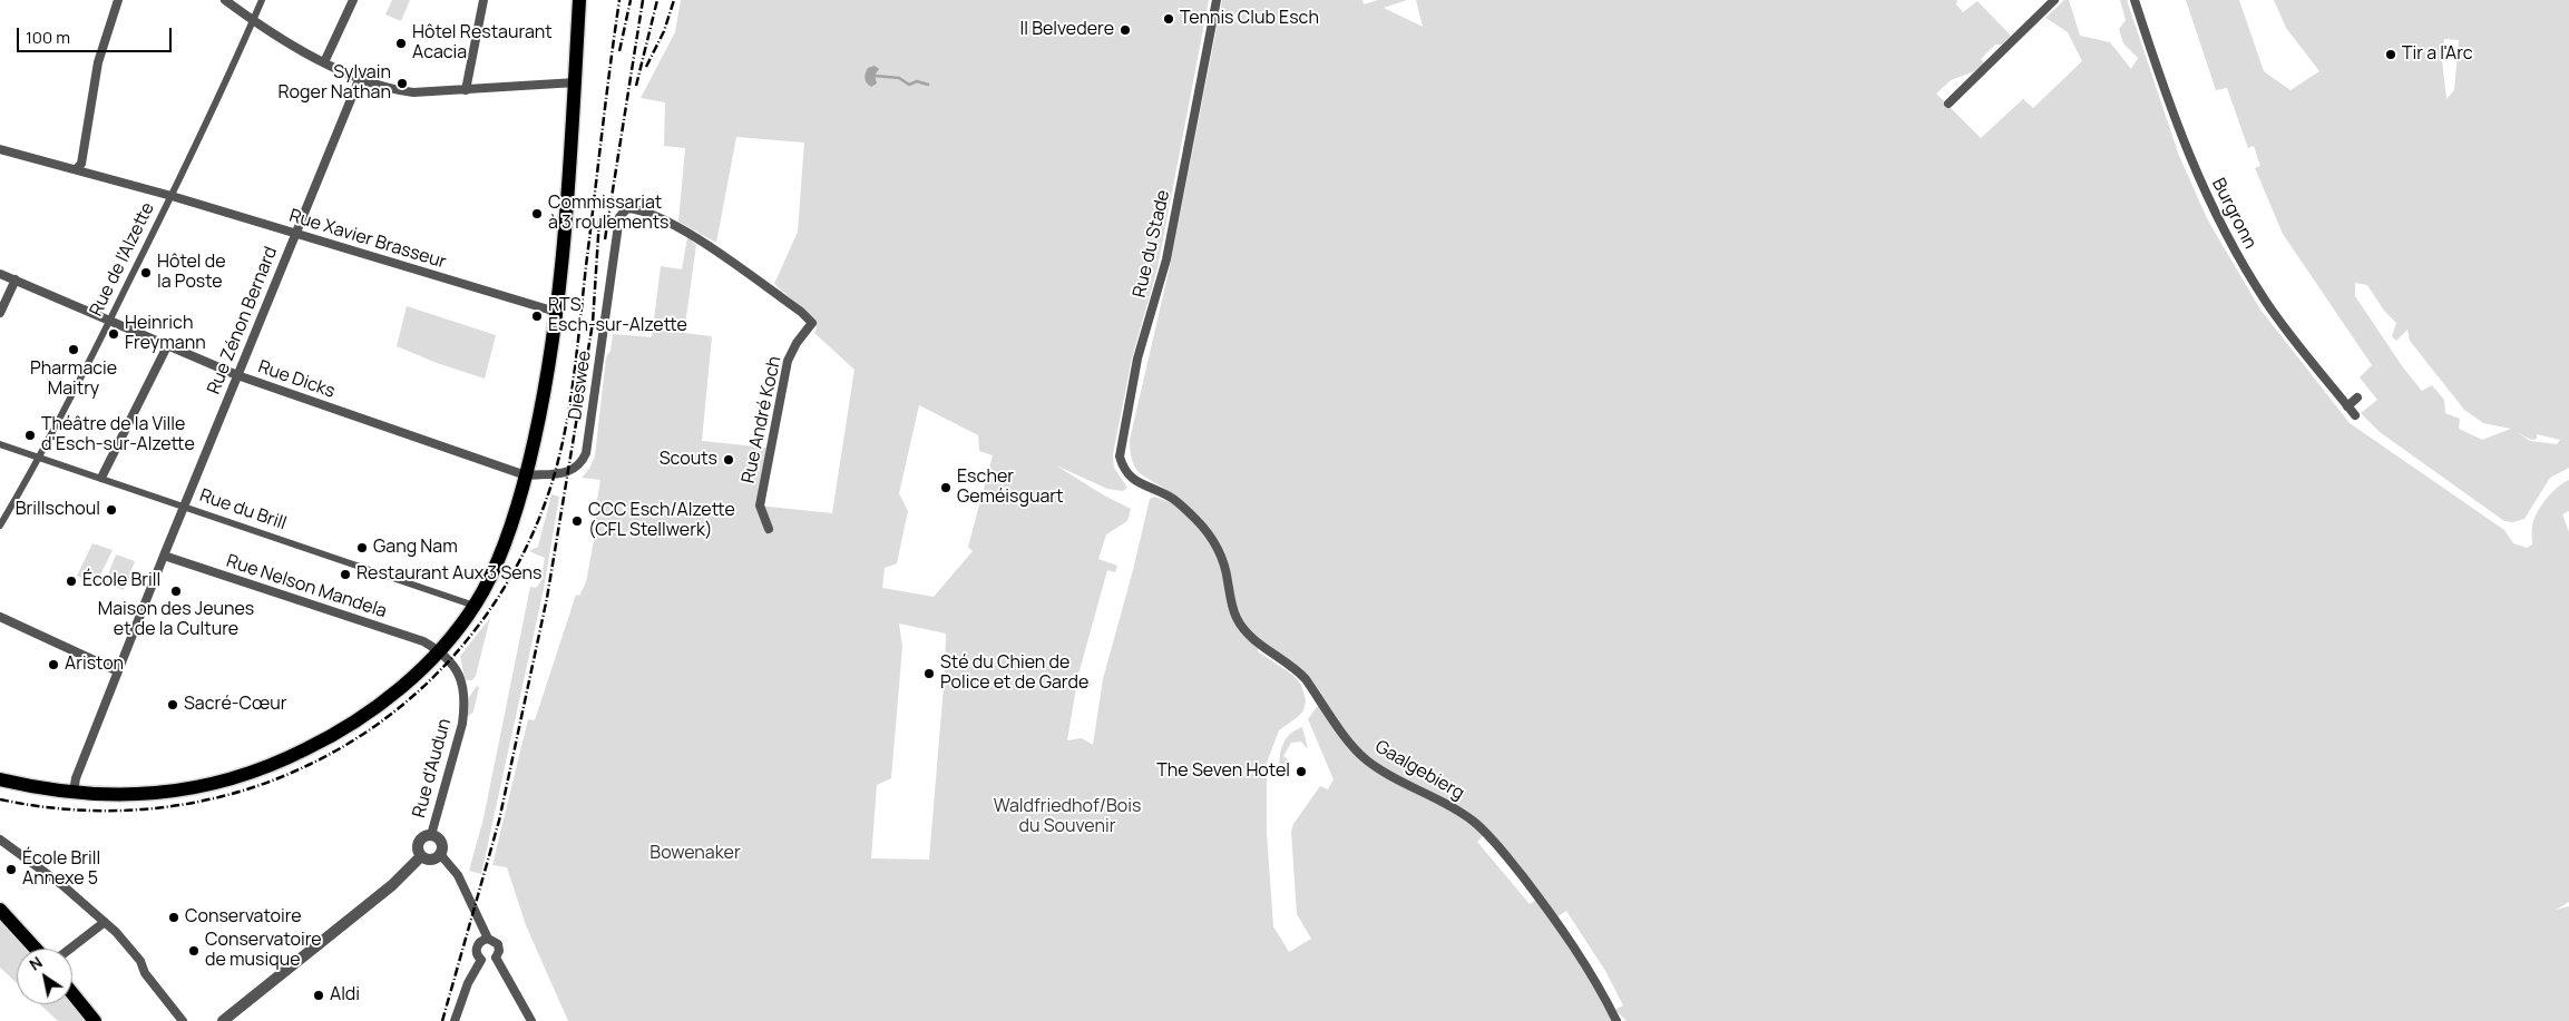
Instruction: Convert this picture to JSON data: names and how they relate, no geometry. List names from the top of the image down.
{
  "streets": {
    "street": [
      "Burgronn",
      "Rue Xavier Brasseur",
      "Rue du Stade",
      "Rue de l'Alzette",
      "Rue Zénon Bernard",
      "Rue Dicks",
      "Dieswee",
      "Rue André Koch",
      "Rue du Brill",
      "Rue Nelson Mandela",
      "Rue d'Audun",
      "Gaalgebierg"
    ]
  },
  "crossings": [
    ["Rue Xavier Brasseur", "Rue de l'Alzette"],
    ["Rue Xavier Brasseur", "Rue Zénon Bernard"],
    ["Rue du Stade", "Gaalgebierg"],
    ["Rue de l'Alzette", "Rue Dicks"],
    ["Rue de l'Alzette", "Rue du Brill"],
    ["Rue Zénon Bernard", "Rue Dicks"],
    ["Rue Zénon Bernard", "Rue du Brill"],
    ["Rue Zénon Bernard", "Rue Nelson Mandela"],
    ["Rue Dicks", "Dieswee"],
    ["Dieswee", "Rue André Koch"],
    ["Rue Nelson Mandela", "Rue d'Audun"]
  ],
  "parks": ["Waldfriedhof/Bois du Souvenir", "Bowenaker"],
  "places": [
    "Tennis Club Esch",
    "Il Belvedere",
    "Hôtel Restaurant Acacia",
    "Tir a l'Arc",
    "Sylvain Roger Nathan",
    "Commissariat à 3 roulements",
    "Hôtel de la Poste",
    "RTS Esch-sur-Alzette",
    "Heinrich Freymann",
    "Pharmacie Maitry",
    "Théâtre de la Ville d'Esch-sur-Alzette",
    "Scouts",
    "Escher Geméisguart",
    "Brillschoul",
    "CCC Esch/Alzette (CFL Stellwerk)",
    "Gang Nam",
    "Restaurant Aux 3 Sens",
    "École Brill",
    "Maison des Jeunes et de la Culture",
    "Ariston",
    "Sté du Chien de Police et de Garde",
    "Sacré-Cœur",
    "The Seven Hotel",
    "École Brill Annexe 5",
    "Conservatoire",
    "Conservatoire de musique",
    "Aldi"
  ],
  "scale_bar": "100 m",
  "north": "top left"
}
